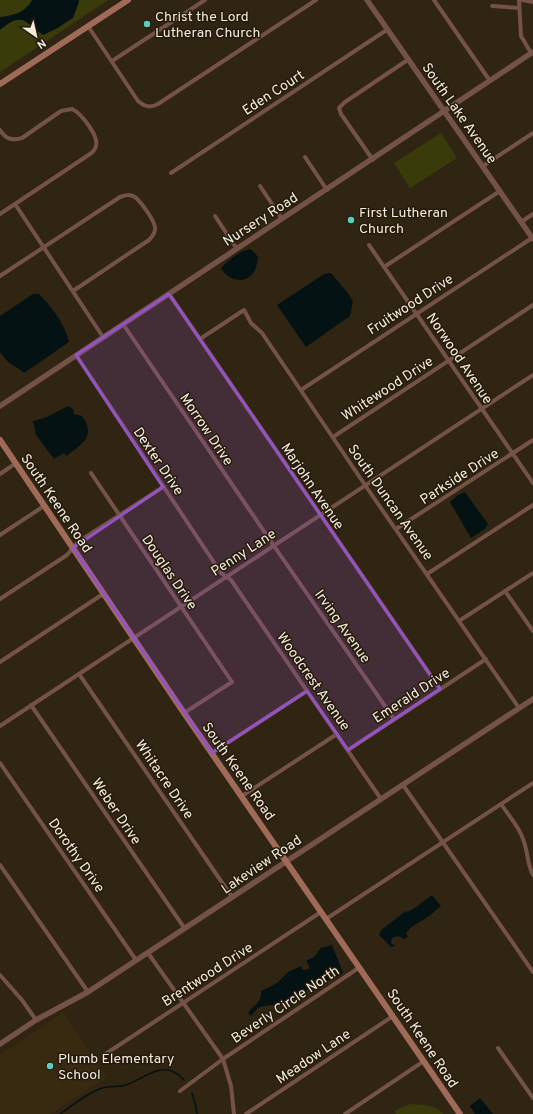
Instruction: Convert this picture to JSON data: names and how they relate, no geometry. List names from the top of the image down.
{
  "streets": {
    "main road": ["South Keene Road"],
    "street": [
      "Eden Court",
      "South Lake Avenue",
      "Nursery Road",
      "Fruitwood Drive",
      "Norwood Avenue",
      "Whitewood Drive",
      "Morrow Drive",
      "Dexter Drive",
      "Parkside Drive",
      "Marjohn Avenue",
      "South Duncan Avenue",
      "Penny Lane",
      "Douglas Drive",
      "Irving Avenue",
      "Woodcrest Avenue",
      "Emerald Drive",
      "Whitacre Drive",
      "Weber Drive",
      "Dorothy Drive",
      "Lakeview Road",
      "Brentwood Drive",
      "Beverly Circle North",
      "Meadow Lane"
    ]
  },
  "crossings": [
    ["Eden Court", "South Lake Avenue"],
    ["South Lake Avenue", "Nursery Road"],
    ["South Lake Avenue", "Fruitwood Drive"],
    ["Nursery Road", "Morrow Drive"],
    ["Nursery Road", "Dexter Drive"],
    ["Nursery Road", "Marjohn Avenue"],
    ["Fruitwood Drive", "Norwood Avenue"],
    ["Fruitwood Drive", "South Duncan Avenue"],
    ["Norwood Avenue", "Whitewood Drive"],
    ["Norwood Avenue", "Parkside Drive"],
    ["Norwood Avenue", "Penny Lane"],
    ["Whitewood Drive", "South Duncan Avenue"],
    ["Morrow Drive", "Penny Lane"],
    ["Morrow Drive", "Irving Avenue"],
    ["Dexter Drive", "Penny Lane"],
    ["Dexter Drive", "Woodcrest Avenue"],
    ["Parkside Drive", "South Duncan Avenue"],
    ["Marjohn Avenue", "South Duncan Avenue"],
    ["Marjohn Avenue", "Penny Lane"],
    ["Marjohn Avenue", "Emerald Drive"],
    ["South Duncan Avenue", "Penny Lane"],
    ["South Duncan Avenue", "Emerald Drive"],
    ["South Duncan Avenue", "Lakeview Road"],
    ["South Keene Road", "Penny Lane"],
    ["South Keene Road", "Douglas Drive"],
    ["South Keene Road", "Lakeview Road"],
    ["South Keene Road", "Brentwood Drive"],
    ["South Keene Road", "Beverly Circle North"],
    ["South Keene Road", "Meadow Lane"],
    ["Penny Lane", "Douglas Drive"],
    ["Penny Lane", "Irving Avenue"],
    ["Penny Lane", "Woodcrest Avenue"],
    ["Penny Lane", "Whitacre Drive"],
    ["Penny Lane", "Weber Drive"],
    ["Irving Avenue", "Emerald Drive"],
    ["Woodcrest Avenue", "Emerald Drive"],
    ["Woodcrest Avenue", "Lakeview Road"],
    ["Whitacre Drive", "Lakeview Road"],
    ["Weber Drive", "Lakeview Road"],
    ["Dorothy Drive", "Lakeview Road"]
  ],
  "places": ["Christ the Lord Lutheran Church", "First Lutheran Church", "Plumb Elementary School"],
  "north": "bottom right"
}
